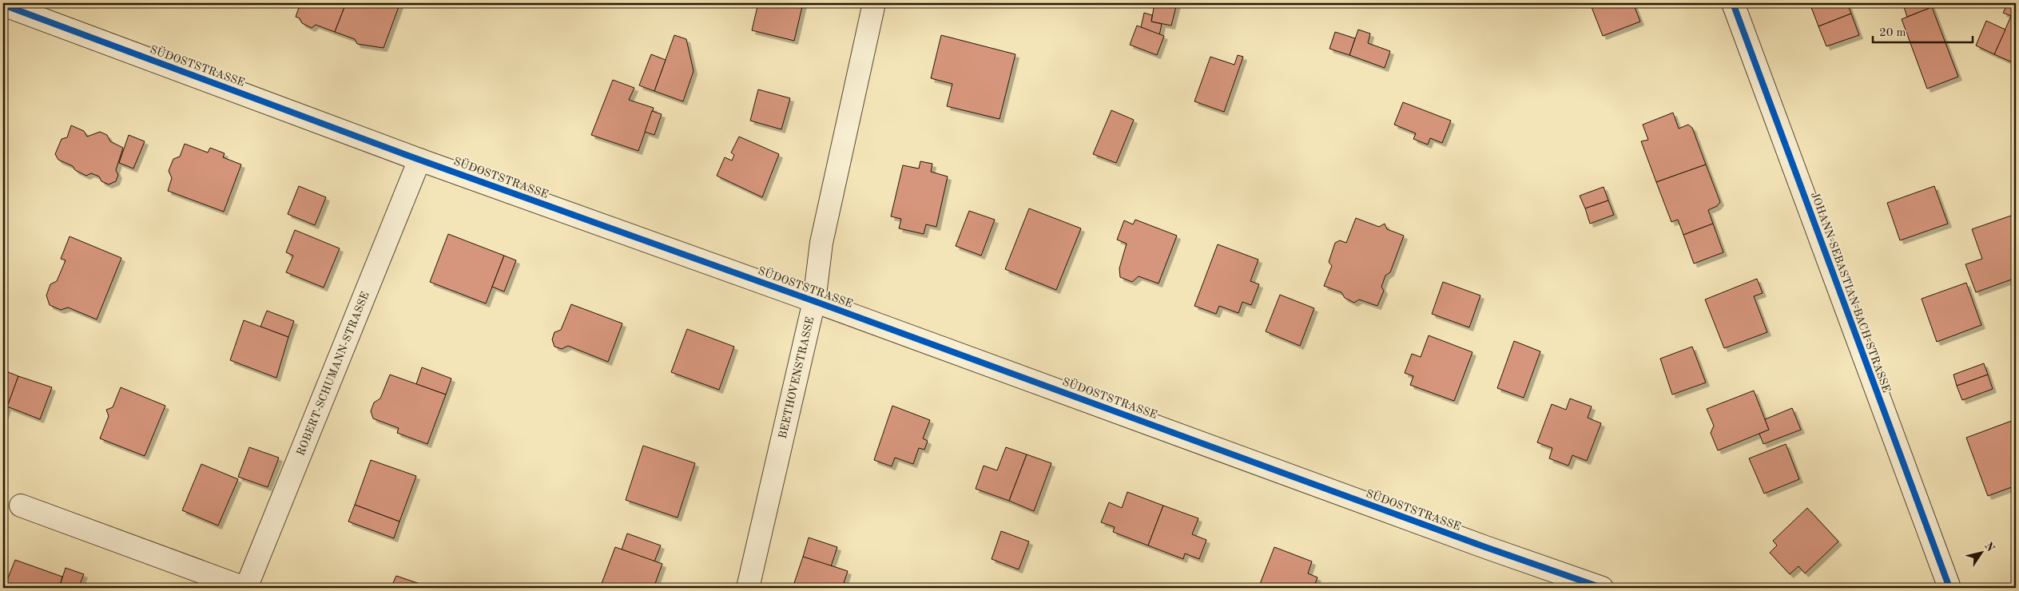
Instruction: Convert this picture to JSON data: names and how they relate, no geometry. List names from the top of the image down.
{
  "streets": {
    "street": [
      "SÜDOSTSTRASSE",
      "JOHANN-SEBASTIAN-BACH-STRASSE",
      "ROBERT-SCHUMANN-STRASSE",
      "BEETHOVENSTRASSE"
    ]
  },
  "crossings": [
    ["SÜDOSTSTRASSE", "ROBERT-SCHUMANN-STRASSE"],
    ["SÜDOSTSTRASSE", "BEETHOVENSTRASSE"]
  ],
  "scale_bar": "20 m",
  "north": "top right"
}
